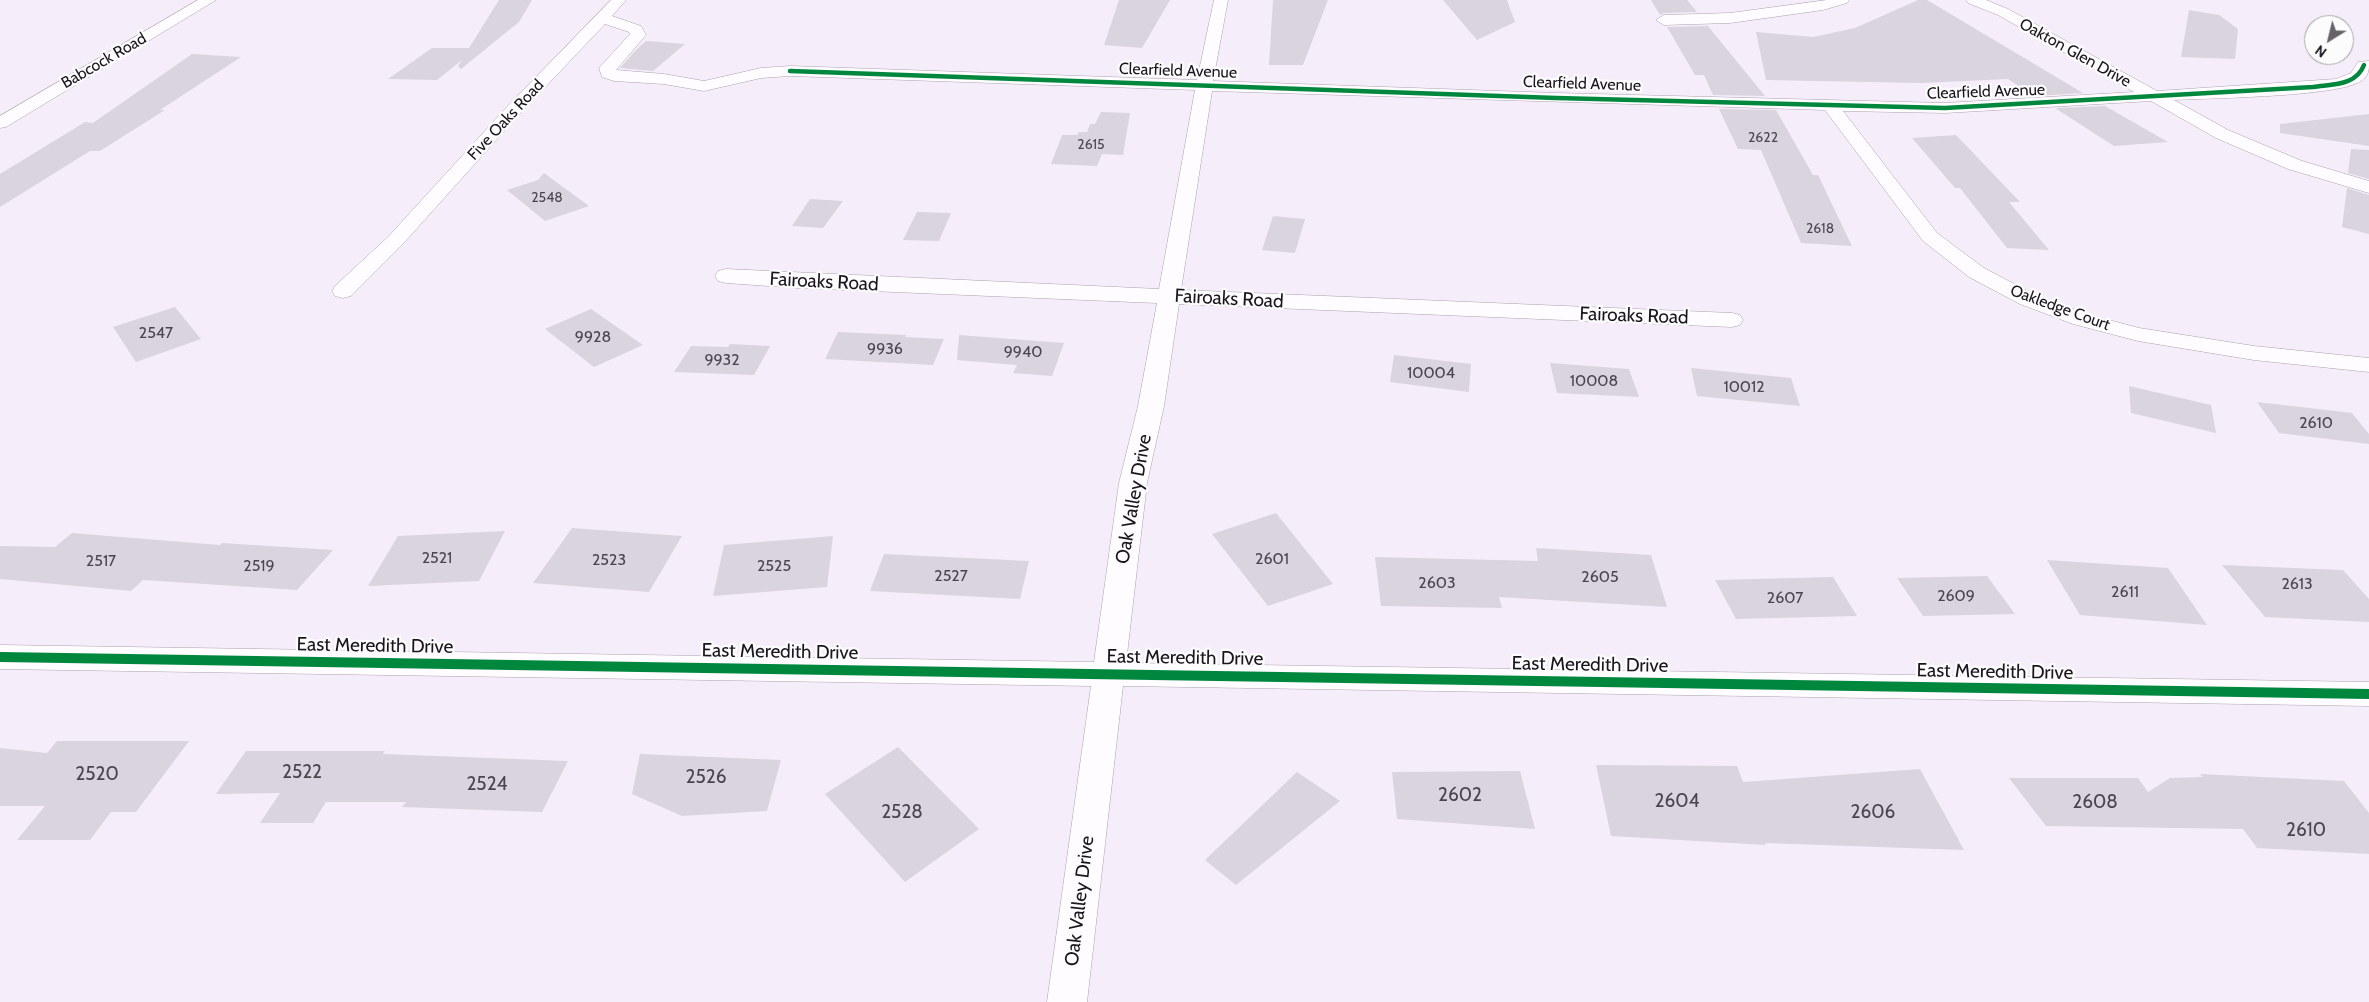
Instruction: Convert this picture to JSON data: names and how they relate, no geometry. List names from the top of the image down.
{
  "streets": {
    "street": [
      "Oakton Glen Drive",
      "Babcock Road",
      "Clearfield Avenue",
      "Five Oaks Road",
      "Fairoaks Road",
      "Oakledge Court",
      "Oak Valley Drive",
      "East Meredith Drive"
    ]
  },
  "crossings": [
    ["Oakton Glen Drive", "Clearfield Avenue"],
    ["Clearfield Avenue", "Five Oaks Road"],
    ["Clearfield Avenue", "Oakledge Court"],
    ["Clearfield Avenue", "Oak Valley Drive"],
    ["Fairoaks Road", "Oak Valley Drive"],
    ["Oak Valley Drive", "East Meredith Drive"]
  ],
  "house_numbers": [
    "2622",
    "2615",
    "2548",
    "2618",
    "2547",
    "9928",
    "9936",
    "9940",
    "9932",
    "10004",
    "10008",
    "10012",
    "2610",
    "2521",
    "2601",
    "2523",
    "2517",
    "2519",
    "2525",
    "2527",
    "2605",
    "2603",
    "2613",
    "2611",
    "2609",
    "2607",
    "2522",
    "2520",
    "2526",
    "2524",
    "2602",
    "2604",
    "2608",
    "2528",
    "2606",
    "2610"
  ],
  "north": "bottom left"
}
